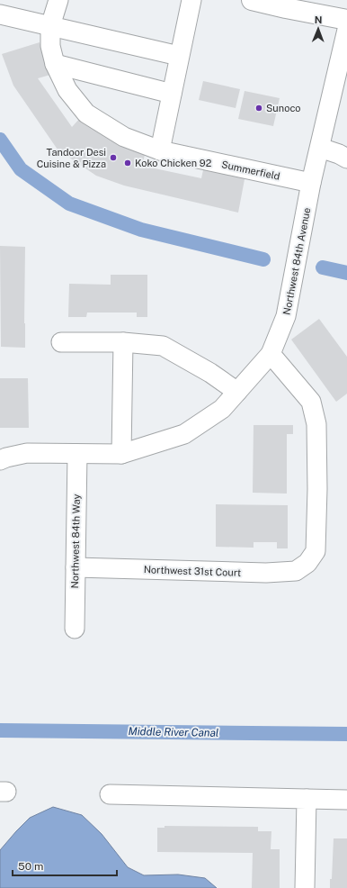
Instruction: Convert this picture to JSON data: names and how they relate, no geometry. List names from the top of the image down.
{
  "streets": {
    "street": [
      "Summerfield",
      "Northwest 84th Avenue",
      "Northwest 84th Way",
      "Northwest 31st Court"
    ]
  },
  "crossings": [
    ["Summerfield", "Northwest 84th Avenue"],
    ["Northwest 84th Avenue", "Northwest 31st Court"],
    ["Northwest 84th Way", "Northwest 31st Court"]
  ],
  "water": ["Middle River Canal"],
  "places": ["Sunoco", "Tandoor Desi Cuisine & Pizza", "Koko Chicken 92"],
  "scale_bar": "50 m",
  "north": "top"
}
